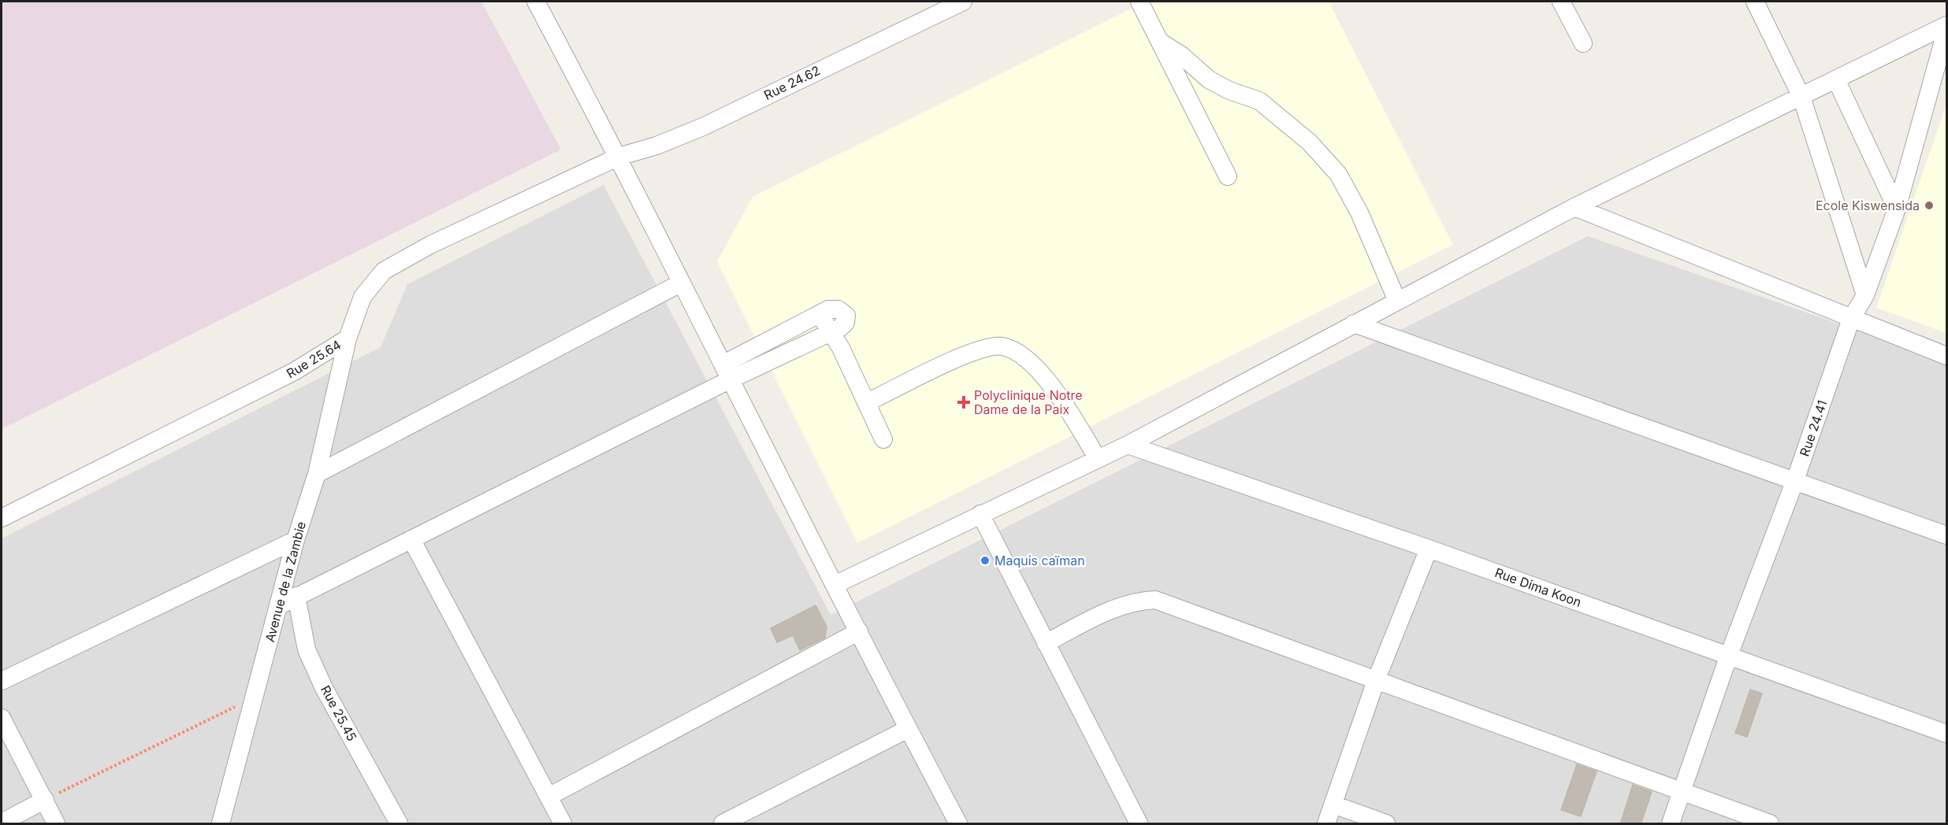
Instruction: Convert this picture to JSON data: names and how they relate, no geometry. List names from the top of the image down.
{
  "streets": {
    "street": [
      "Rue 24.62",
      "Rue 25.64",
      "Rue 24.41",
      "Avenue de la Zambie",
      "Rue Dima Koon",
      "Rue 25.45"
    ]
  },
  "crossings": [
    ["Rue 24.62", "Rue 25.64"],
    ["Rue 25.64", "Avenue de la Zambie"],
    ["Rue 24.41", "Rue Dima Koon"]
  ],
  "places": {
    "other": ["Ecole Kiswensida", "Maquis caïman"],
    "health": ["Polyclinique Notre Dame de la Paix"]
  }
}
